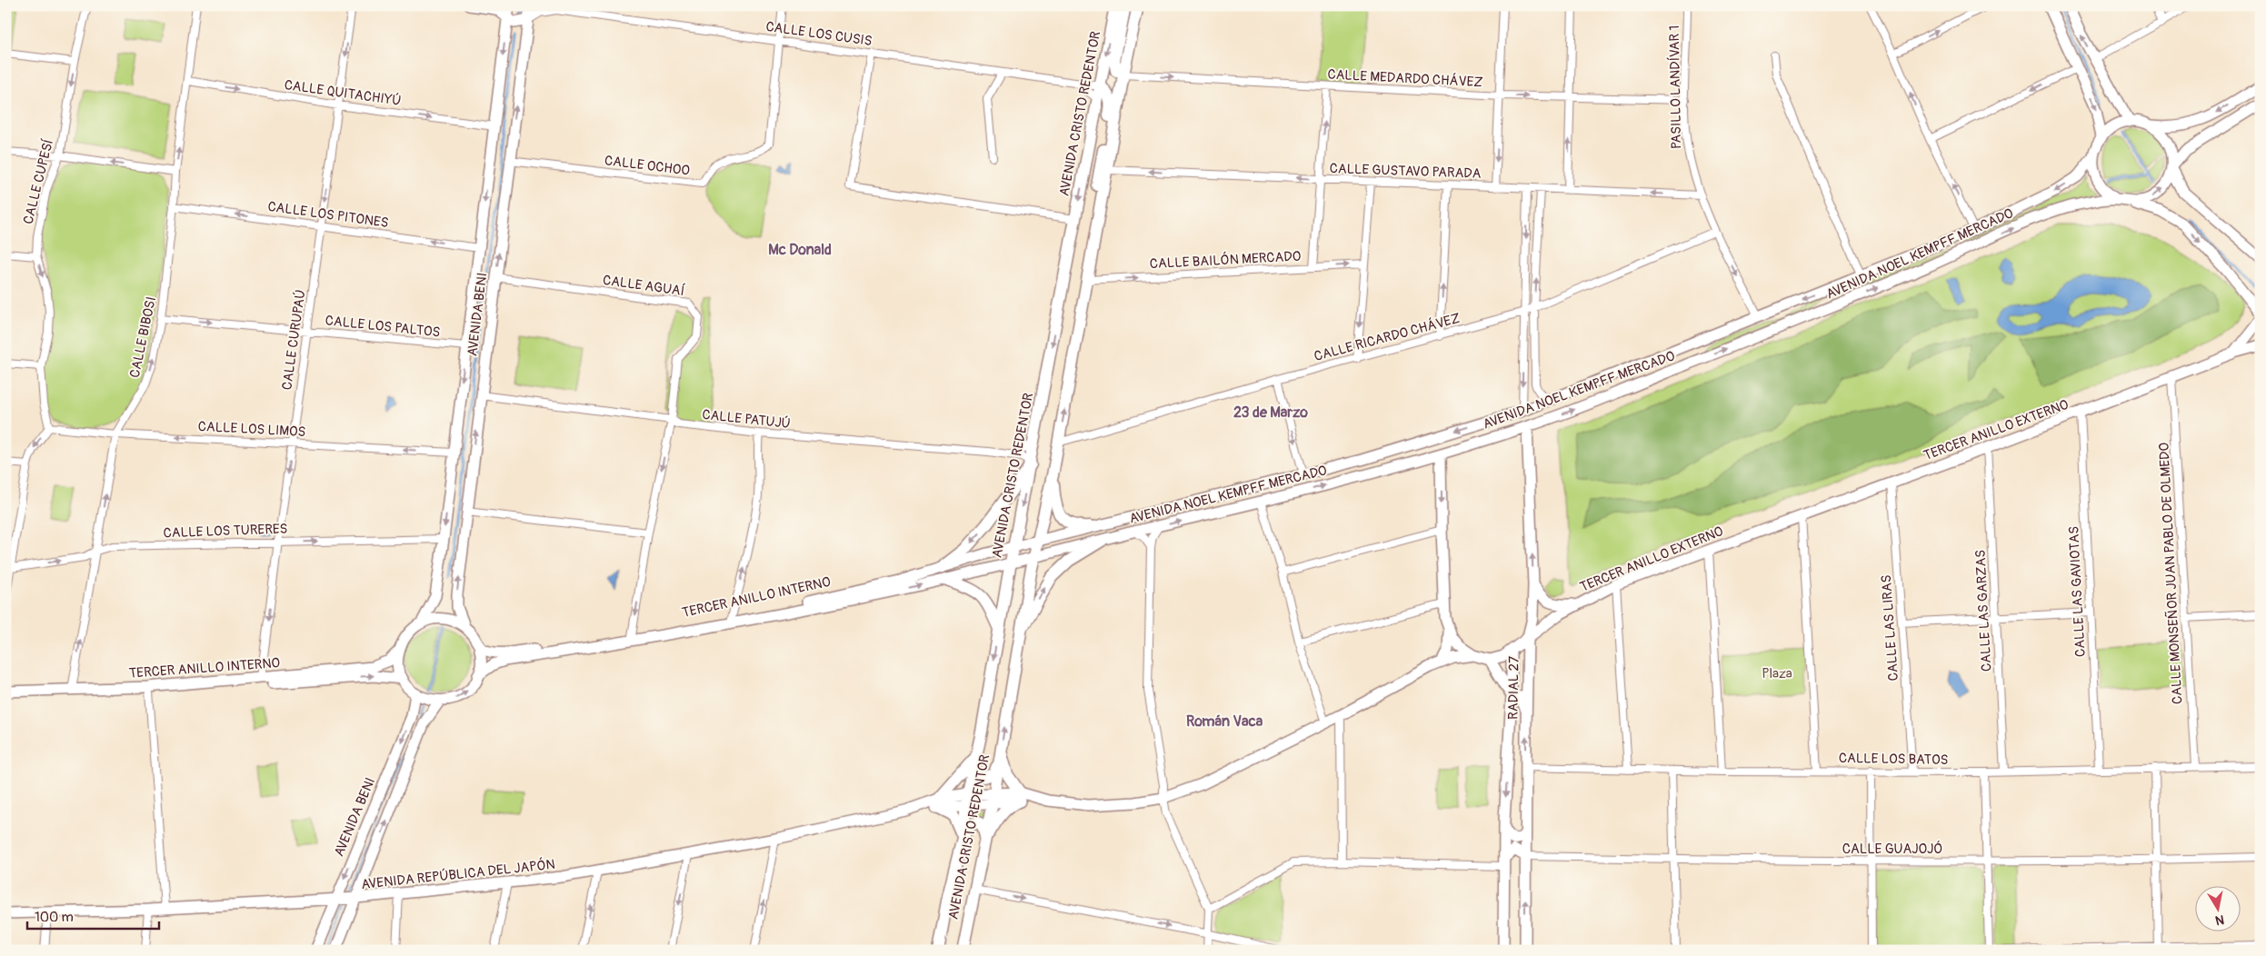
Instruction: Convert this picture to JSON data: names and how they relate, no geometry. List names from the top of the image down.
{
  "streets": {
    "main road": ["AVENIDA CRISTO REDENTOR"],
    "street": [
      "CALLE LOS CUSIS",
      "CALLE MEDARDO CHÁVEZ",
      "PASILLO LANDÍVAR 1",
      "CALLE QUITACHIYÚ",
      "CALLE OCHOO",
      "CALLE GUSTAVO PARADA",
      "CALLE CUPESÍ",
      "CALLE LOS PITONES",
      "AVENIDA NOEL KEMPFF MERCADO",
      "CALLE BAILÓN MERCADO",
      "CALLE AGUAÍ",
      "AVENIDA BENI",
      "CALLE LOS PALTOS",
      "CALLE BIBOSI",
      "CALLE RICARDO CHÁVEZ",
      "CALLE CURUPAÚ",
      "CALLE PATUJÚ",
      "CALLE LOS LIMOS",
      "TERCER ANILLO EXTERNO",
      "CALLE LOS TURERES",
      "CALLE MONSEÑOR JUAN PABLO DE OLMEDO",
      "CALLE LAS GAVIOTAS",
      "TERCER ANILLO INTERNO",
      "CALLE LAS GARZAS",
      "CALLE LAS LIRAS",
      "RADIAL 27",
      "CALLE LOS BATOS",
      "CALLE GUAJOJÓ",
      "AVENIDA REPÚBLICA DEL JAPÓN"
    ]
  },
  "crossings": [
    ["CALLE LOS CUSIS", "AVENIDA CRISTO REDENTOR"],
    ["CALLE LOS CUSIS", "CALLE OCHOO"],
    ["CALLE LOS CUSIS", "AVENIDA BENI"],
    ["CALLE MEDARDO CHÁVEZ", "PASILLO LANDÍVAR 1"],
    ["CALLE MEDARDO CHÁVEZ", "AVENIDA CRISTO REDENTOR"],
    ["PASILLO LANDÍVAR 1", "CALLE GUSTAVO PARADA"],
    ["PASILLO LANDÍVAR 1", "AVENIDA NOEL KEMPFF MERCADO"],
    ["PASILLO LANDÍVAR 1", "CALLE RICARDO CHÁVEZ"],
    ["CALLE QUITACHIYÚ", "AVENIDA BENI"],
    ["CALLE QUITACHIYÚ", "CALLE BIBOSI"],
    ["CALLE QUITACHIYÚ", "CALLE CURUPAÚ"],
    ["AVENIDA CRISTO REDENTOR", "CALLE GUSTAVO PARADA"],
    ["AVENIDA CRISTO REDENTOR", "AVENIDA NOEL KEMPFF MERCADO"],
    ["AVENIDA CRISTO REDENTOR", "CALLE BAILÓN MERCADO"],
    ["AVENIDA CRISTO REDENTOR", "CALLE RICARDO CHÁVEZ"],
    ["AVENIDA CRISTO REDENTOR", "CALLE PATUJÚ"],
    ["AVENIDA CRISTO REDENTOR", "TERCER ANILLO INTERNO"],
    ["CALLE OCHOO", "AVENIDA BENI"],
    ["CALLE CUPESÍ", "CALLE LOS LIMOS"],
    ["CALLE LOS PITONES", "AVENIDA BENI"],
    ["CALLE LOS PITONES", "CALLE BIBOSI"],
    ["CALLE LOS PITONES", "CALLE CURUPAÚ"],
    ["AVENIDA NOEL KEMPFF MERCADO", "TERCER ANILLO INTERNO"],
    ["AVENIDA NOEL KEMPFF MERCADO", "RADIAL 27"],
    ["CALLE AGUAÍ", "AVENIDA BENI"],
    ["CALLE AGUAÍ", "CALLE PATUJÚ"],
    ["CALLE AGUAÍ", "TERCER ANILLO INTERNO"],
    ["AVENIDA BENI", "CALLE LOS PALTOS"],
    ["AVENIDA BENI", "CALLE PATUJÚ"],
    ["AVENIDA BENI", "CALLE LOS LIMOS"],
    ["AVENIDA BENI", "CALLE LOS TURERES"],
    ["AVENIDA BENI", "TERCER ANILLO INTERNO"],
    ["AVENIDA BENI", "AVENIDA REPÚBLICA DEL JAPÓN"],
    ["CALLE LOS PALTOS", "CALLE BIBOSI"],
    ["CALLE LOS PALTOS", "CALLE CURUPAÚ"],
    ["CALLE BIBOSI", "CALLE LOS LIMOS"],
    ["CALLE BIBOSI", "CALLE LOS TURERES"],
    ["CALLE BIBOSI", "TERCER ANILLO INTERNO"],
    ["CALLE CURUPAÚ", "CALLE LOS LIMOS"],
    ["CALLE CURUPAÚ", "CALLE LOS TURERES"],
    ["CALLE CURUPAÚ", "TERCER ANILLO INTERNO"],
    ["TERCER ANILLO EXTERNO", "CALLE MONSEÑOR JUAN PABLO DE OLMEDO"],
    ["TERCER ANILLO EXTERNO", "CALLE LAS GAVIOTAS"],
    ["TERCER ANILLO EXTERNO", "CALLE LAS GARZAS"],
    ["TERCER ANILLO EXTERNO", "CALLE LAS LIRAS"],
    ["TERCER ANILLO EXTERNO", "RADIAL 27"],
    ["CALLE MONSEÑOR JUAN PABLO DE OLMEDO", "CALLE LOS BATOS"],
    ["CALLE LAS GAVIOTAS", "CALLE LOS BATOS"],
    ["CALLE LAS GARZAS", "CALLE LOS BATOS"],
    ["CALLE LAS LIRAS", "CALLE LOS BATOS"],
    ["RADIAL 27", "CALLE LOS BATOS"],
    ["RADIAL 27", "CALLE GUAJOJÓ"]
  ],
  "one_way": [
    "CALLE MEDARDO CHÁVEZ",
    "CALLE QUITACHIYÚ",
    "CALLE GUSTAVO PARADA",
    "CALLE CUPESÍ",
    "CALLE LOS PITONES",
    "CALLE BAILÓN MERCADO",
    "CALLE AGUAÍ",
    "CALLE LOS PALTOS",
    "CALLE BIBOSI",
    "CALLE CURUPAÚ",
    "CALLE LOS LIMOS",
    "CALLE LOS TURERES"
  ],
  "districts": ["Mc Donald", "23 de Marzo", "Román Vaca"],
  "parks": ["Plaza"],
  "scale_bar": "100 m",
  "north": "bottom"
}
